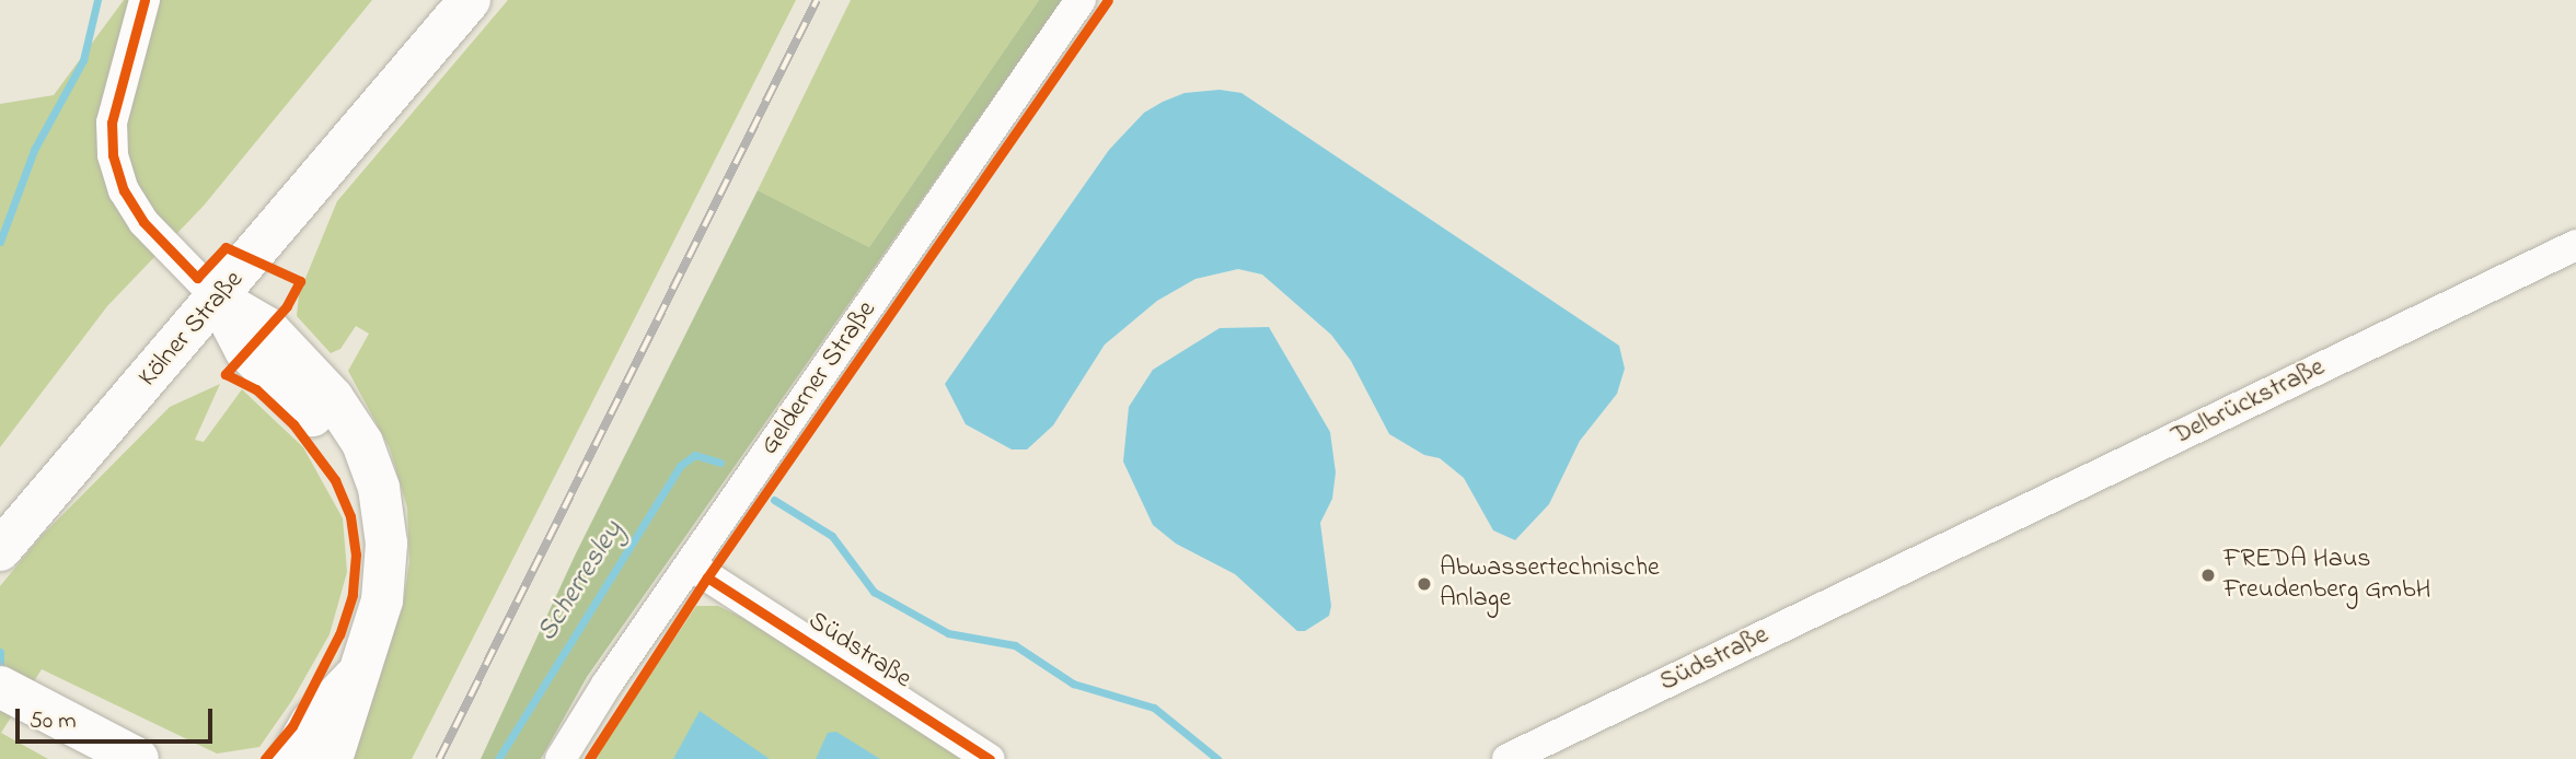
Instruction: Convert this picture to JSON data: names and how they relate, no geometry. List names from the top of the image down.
{
  "streets": {
    "main road": ["Kölner Straße"],
    "street": ["Gelderner Straße", "Delbrückstraße", "Südstraße"]
  },
  "crossings": [
    ["Gelderner Straße", "Südstraße"],
    ["Delbrückstraße", "Südstraße"]
  ],
  "water": ["Scherresley"],
  "places": ["FREDA Haus Freudenberg GmbH", "Abwassertechnische Anlage"],
  "scale_bar": "50 m"
}
